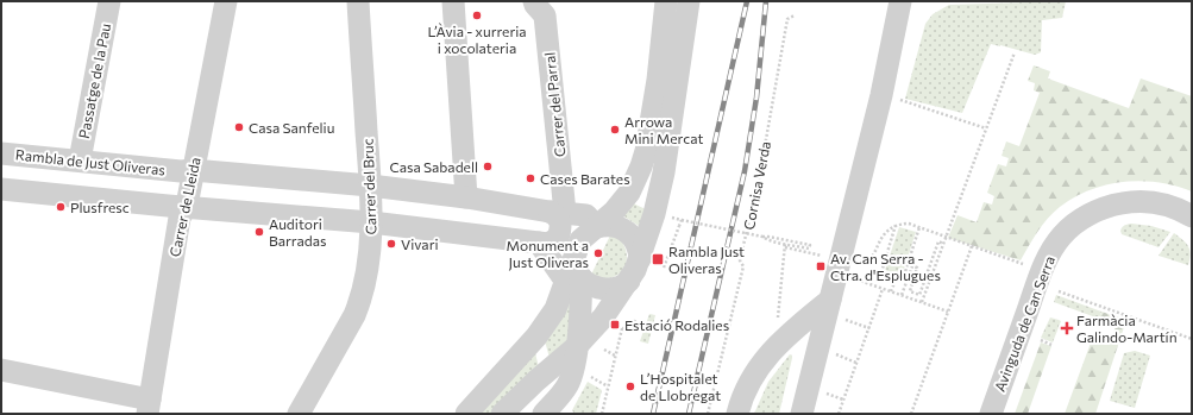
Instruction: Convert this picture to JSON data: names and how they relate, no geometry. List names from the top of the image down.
{
  "streets": {
    "street": [
      "Passatge de la Pau",
      "Carrer del Parral",
      "Rambla de Just Oliveras",
      "Carrer del Bruc",
      "Carrer de Lleida",
      "Avinguda de Can Serra"
    ],
    "path": ["Cornisa Verda"]
  },
  "crossings": [
    ["Passatge de la Pau", "Rambla de Just Oliveras"],
    ["Carrer del Parral", "Rambla de Just Oliveras"],
    ["Rambla de Just Oliveras", "Carrer del Bruc"],
    ["Rambla de Just Oliveras", "Carrer de Lleida"]
  ],
  "places": {
    "other": [
      "L’Àvia - xurreria i xocolateria",
      "Casa Sanfeliu",
      "Arrowa Mini Mercat",
      "Casa Sabadell",
      "Cases Barates",
      "Plusfresc",
      "Auditori Barradas",
      "Vivari",
      "Monument a Just Oliveras",
      "L’Hospitalet de Llobregat"
    ],
    "transit": ["Rambla Just Oliveras", "Av. Can Serra - Ctra. d'Esplugues", "Estació Rodalies"],
    "health": ["Farmàcia Galindo-Martín"]
  }
}
